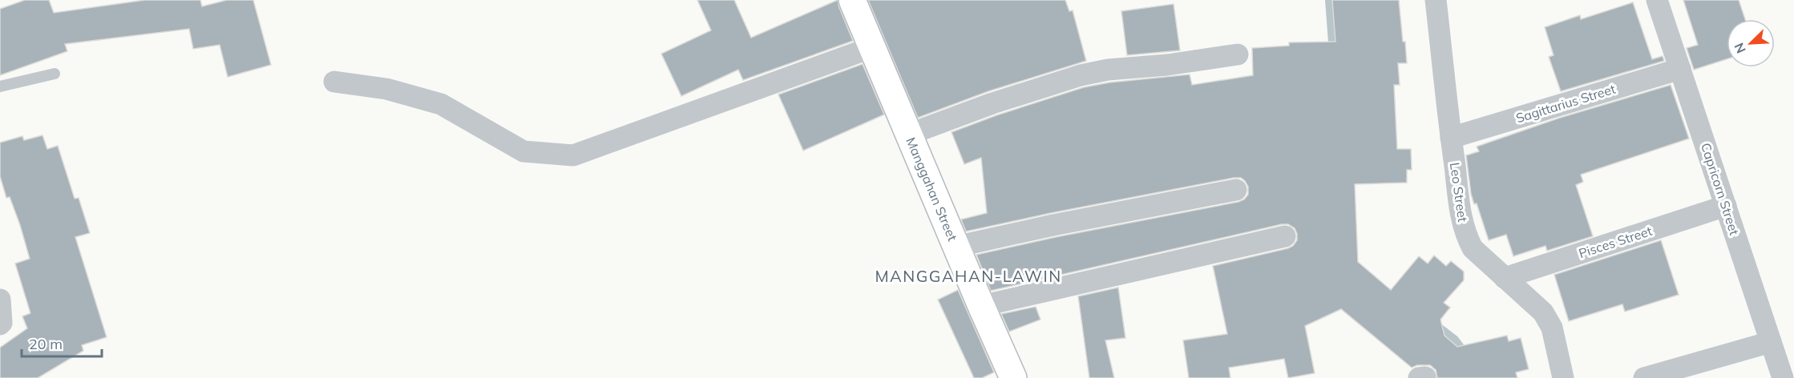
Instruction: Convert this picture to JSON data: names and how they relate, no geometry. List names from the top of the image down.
{
  "streets": {
    "street": [
      "Sagittarius Street",
      "Capricorn Street",
      "Manggahan Street",
      "Leo Street",
      "Pisces Street"
    ]
  },
  "crossings": [
    ["Sagittarius Street", "Capricorn Street"],
    ["Sagittarius Street", "Leo Street"],
    ["Capricorn Street", "Pisces Street"],
    ["Leo Street", "Pisces Street"]
  ],
  "districts": ["MANGGAHAN-LAWIN"],
  "scale_bar": "20 m",
  "north": "bottom left"
}
